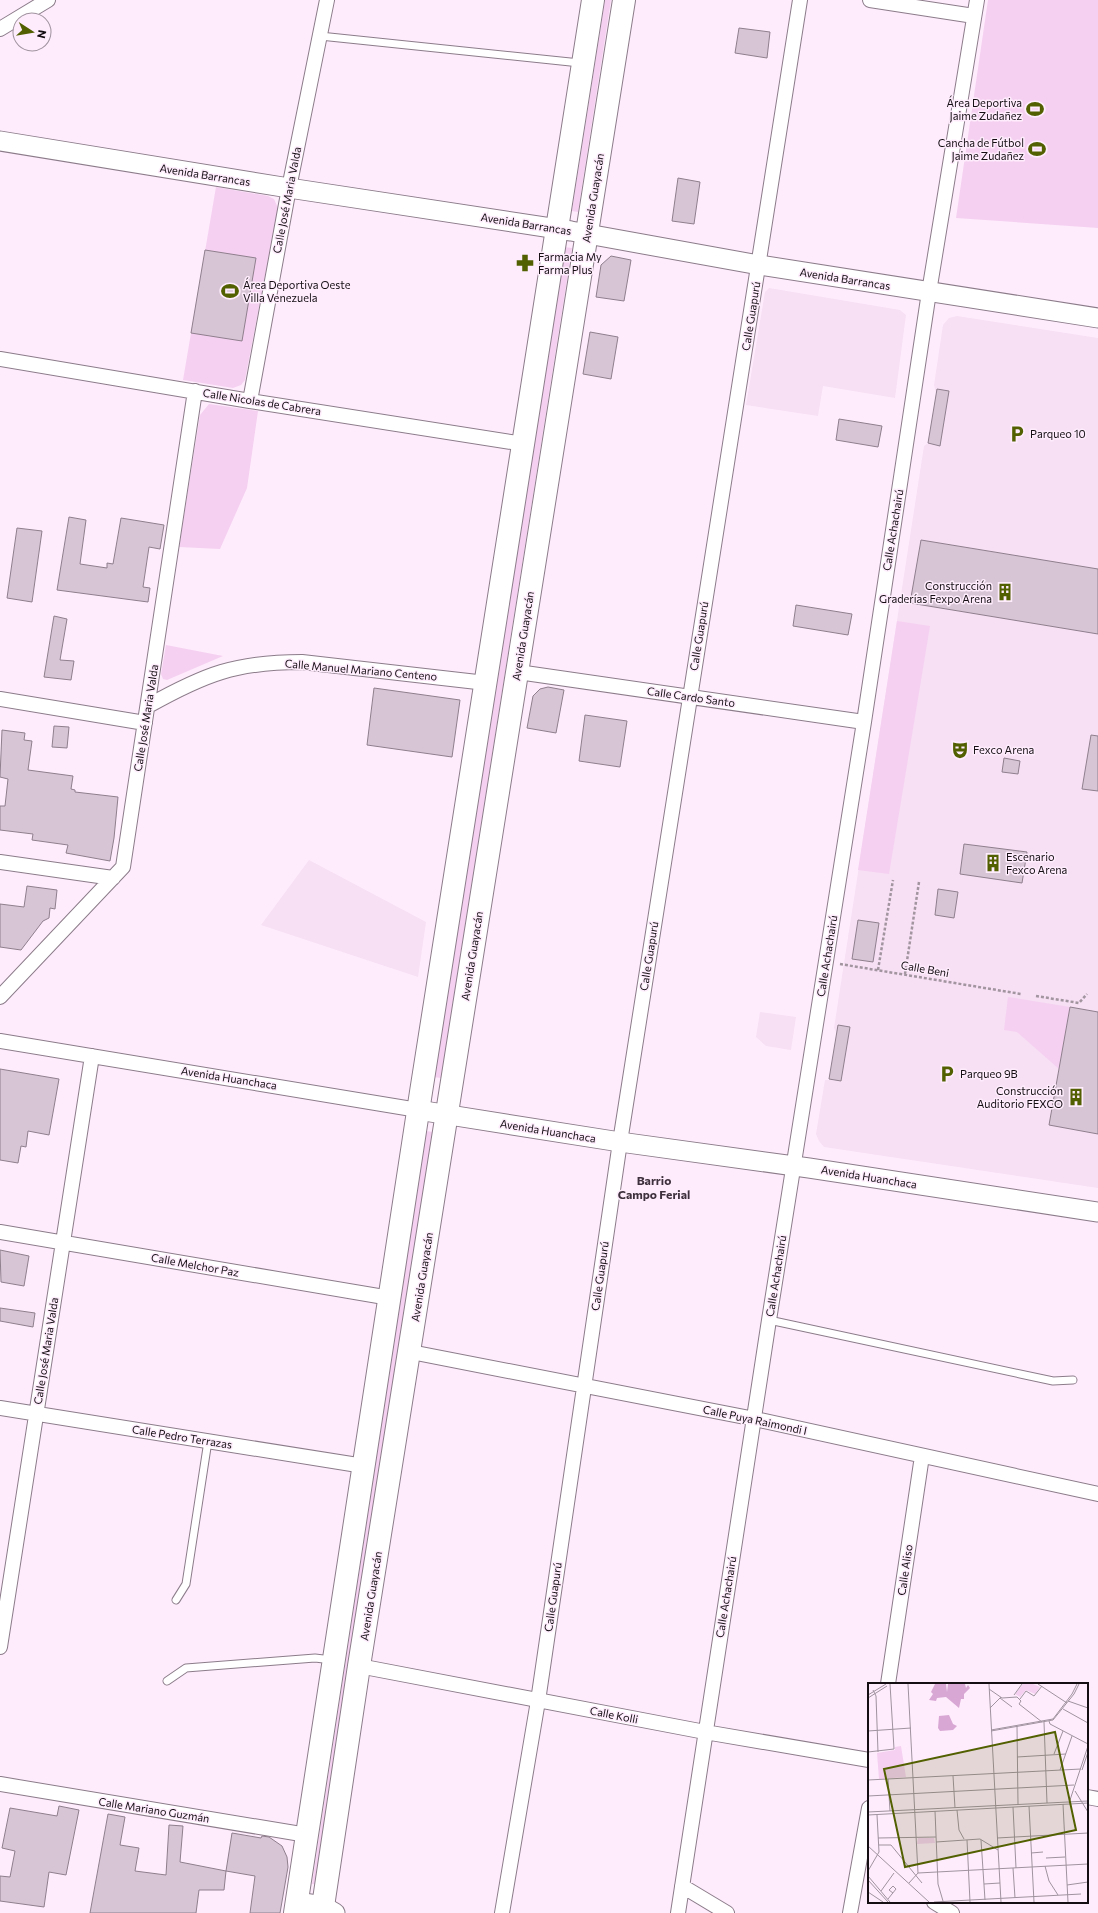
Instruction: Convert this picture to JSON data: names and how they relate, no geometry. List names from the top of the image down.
{
  "streets": {
    "main road": ["Avenida Guayacán"],
    "street": [
      "Avenida Barrancas",
      "Calle José Maria Valda",
      "Calle Guapurú",
      "Calle Nicolas de Cabrera",
      "Calle Achachairú",
      "Calle Manuel Mariano Centeno",
      "Calle Cardo Santo",
      "Avenida Huanchaca",
      "Calle Melchor Paz",
      "Calle Puya Raimondi I",
      "Calle Pedro Terrazas",
      "Calle Aliso",
      "Calle Kolli",
      "Calle Mariano Guzmán"
    ],
    "path": ["Calle Beni"]
  },
  "crossings": [
    ["Avenida Barrancas", "Avenida Guayacán"],
    ["Avenida Barrancas", "Calle José Maria Valda"],
    ["Avenida Barrancas", "Calle Guapurú"],
    ["Avenida Barrancas", "Calle Achachairú"],
    ["Avenida Guayacán", "Calle Cardo Santo"],
    ["Avenida Guayacán", "Avenida Huanchaca"],
    ["Avenida Guayacán", "Calle Puya Raimondi I"],
    ["Avenida Guayacán", "Calle Kolli"],
    ["Calle José Maria Valda", "Calle Nicolas de Cabrera"],
    ["Calle José Maria Valda", "Calle Manuel Mariano Centeno"],
    ["Calle José Maria Valda", "Avenida Huanchaca"],
    ["Calle José Maria Valda", "Calle Melchor Paz"],
    ["Calle José Maria Valda", "Calle Pedro Terrazas"],
    ["Calle Guapurú", "Calle Cardo Santo"],
    ["Calle Guapurú", "Avenida Huanchaca"],
    ["Calle Guapurú", "Calle Puya Raimondi I"],
    ["Calle Guapurú", "Calle Kolli"],
    ["Calle Achachairú", "Calle Cardo Santo"],
    ["Calle Achachairú", "Calle Beni"],
    ["Calle Achachairú", "Avenida Huanchaca"],
    ["Calle Achachairú", "Calle Puya Raimondi I"],
    ["Calle Achachairú", "Calle Kolli"],
    ["Calle Puya Raimondi I", "Calle Aliso"]
  ],
  "districts": ["Barrio Campo Ferial"],
  "places": {
    "sports": ["Área Deportiva Jaime Zudañez", "Cancha de Fútbol Jaime Zudañez", "Área Deportiva Oeste Villa Venezuela"],
    "pharmacy": ["Farmacia My Farma Plus"],
    "parking": ["Parqueo 10", "Parqueo 9B"],
    "building": ["Construcción Graderías Fexpo Arena", "Escenario Fexco Arena", "Construcción Auditorio FEXCO"],
    "theatre": ["Fexco Arena"]
  },
  "north": "right"
}
